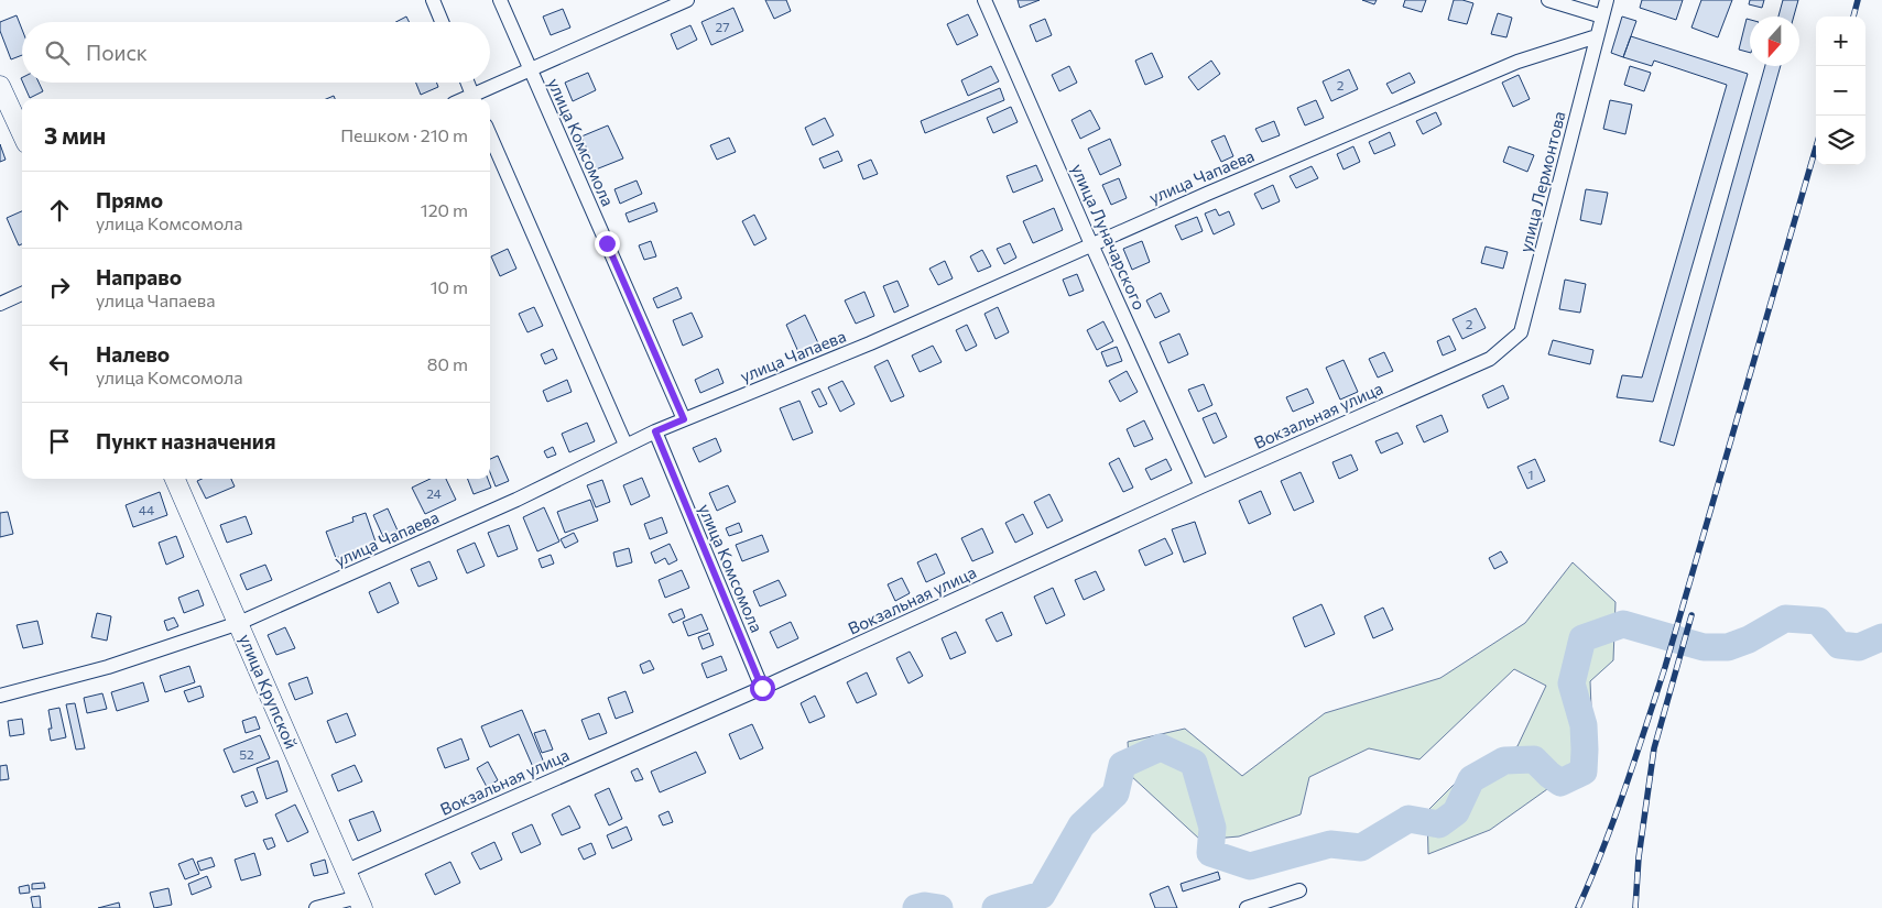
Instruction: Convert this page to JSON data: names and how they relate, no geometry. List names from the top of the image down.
{
  "streets": {
    "main road": ["улица Крупской"],
    "street": [
      "улица Комсомола",
      "улица Чапаева",
      "улица Лермонтова",
      "улица Луначарского",
      "Вокзальная улица"
    ]
  },
  "crossings": [
    ["улица Комсомола", "улица Чапаева"],
    ["улица Комсомола", "Вокзальная улица"],
    ["улица Чапаева", "улица Лермонтова"],
    ["улица Чапаева", "улица Луначарского"],
    ["улица Чапаева", "улица Крупской"],
    ["улица Лермонтова", "Вокзальная улица"],
    ["улица Луначарского", "Вокзальная улица"],
    ["Вокзальная улица", "улица Крупской"]
  ],
  "house_numbers": [
    "27",
    "2",
    "2",
    "1",
    "24",
    "44",
    "52"
  ],
  "north": "bottom",
  "page": {
    "map_buttons": ["+", "−"],
    "search": "Поиск",
    "heading": ["3 мин", "Пешком · 210 m"],
    "list": [
      ["Прямо", "улица Комсомола", "120 m"],
      ["Направо", "улица Чапаева", "10 m"],
      ["Налево", "улица Комсомола", "80 m"],
      "Пункт назначения"
    ]
  }
}
